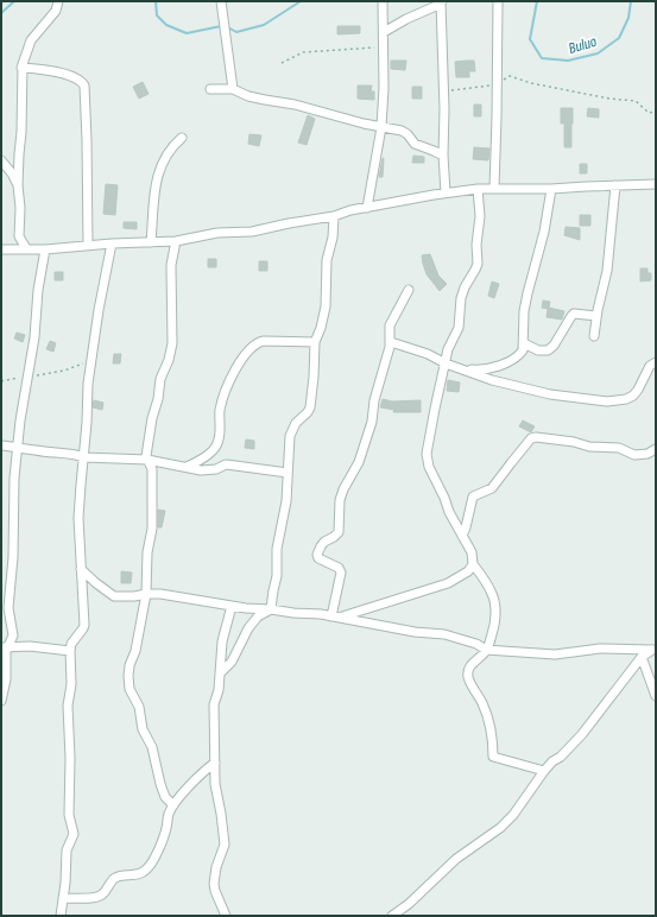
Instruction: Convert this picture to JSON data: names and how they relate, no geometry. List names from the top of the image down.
{
  "water": ["Buluo"]
}
